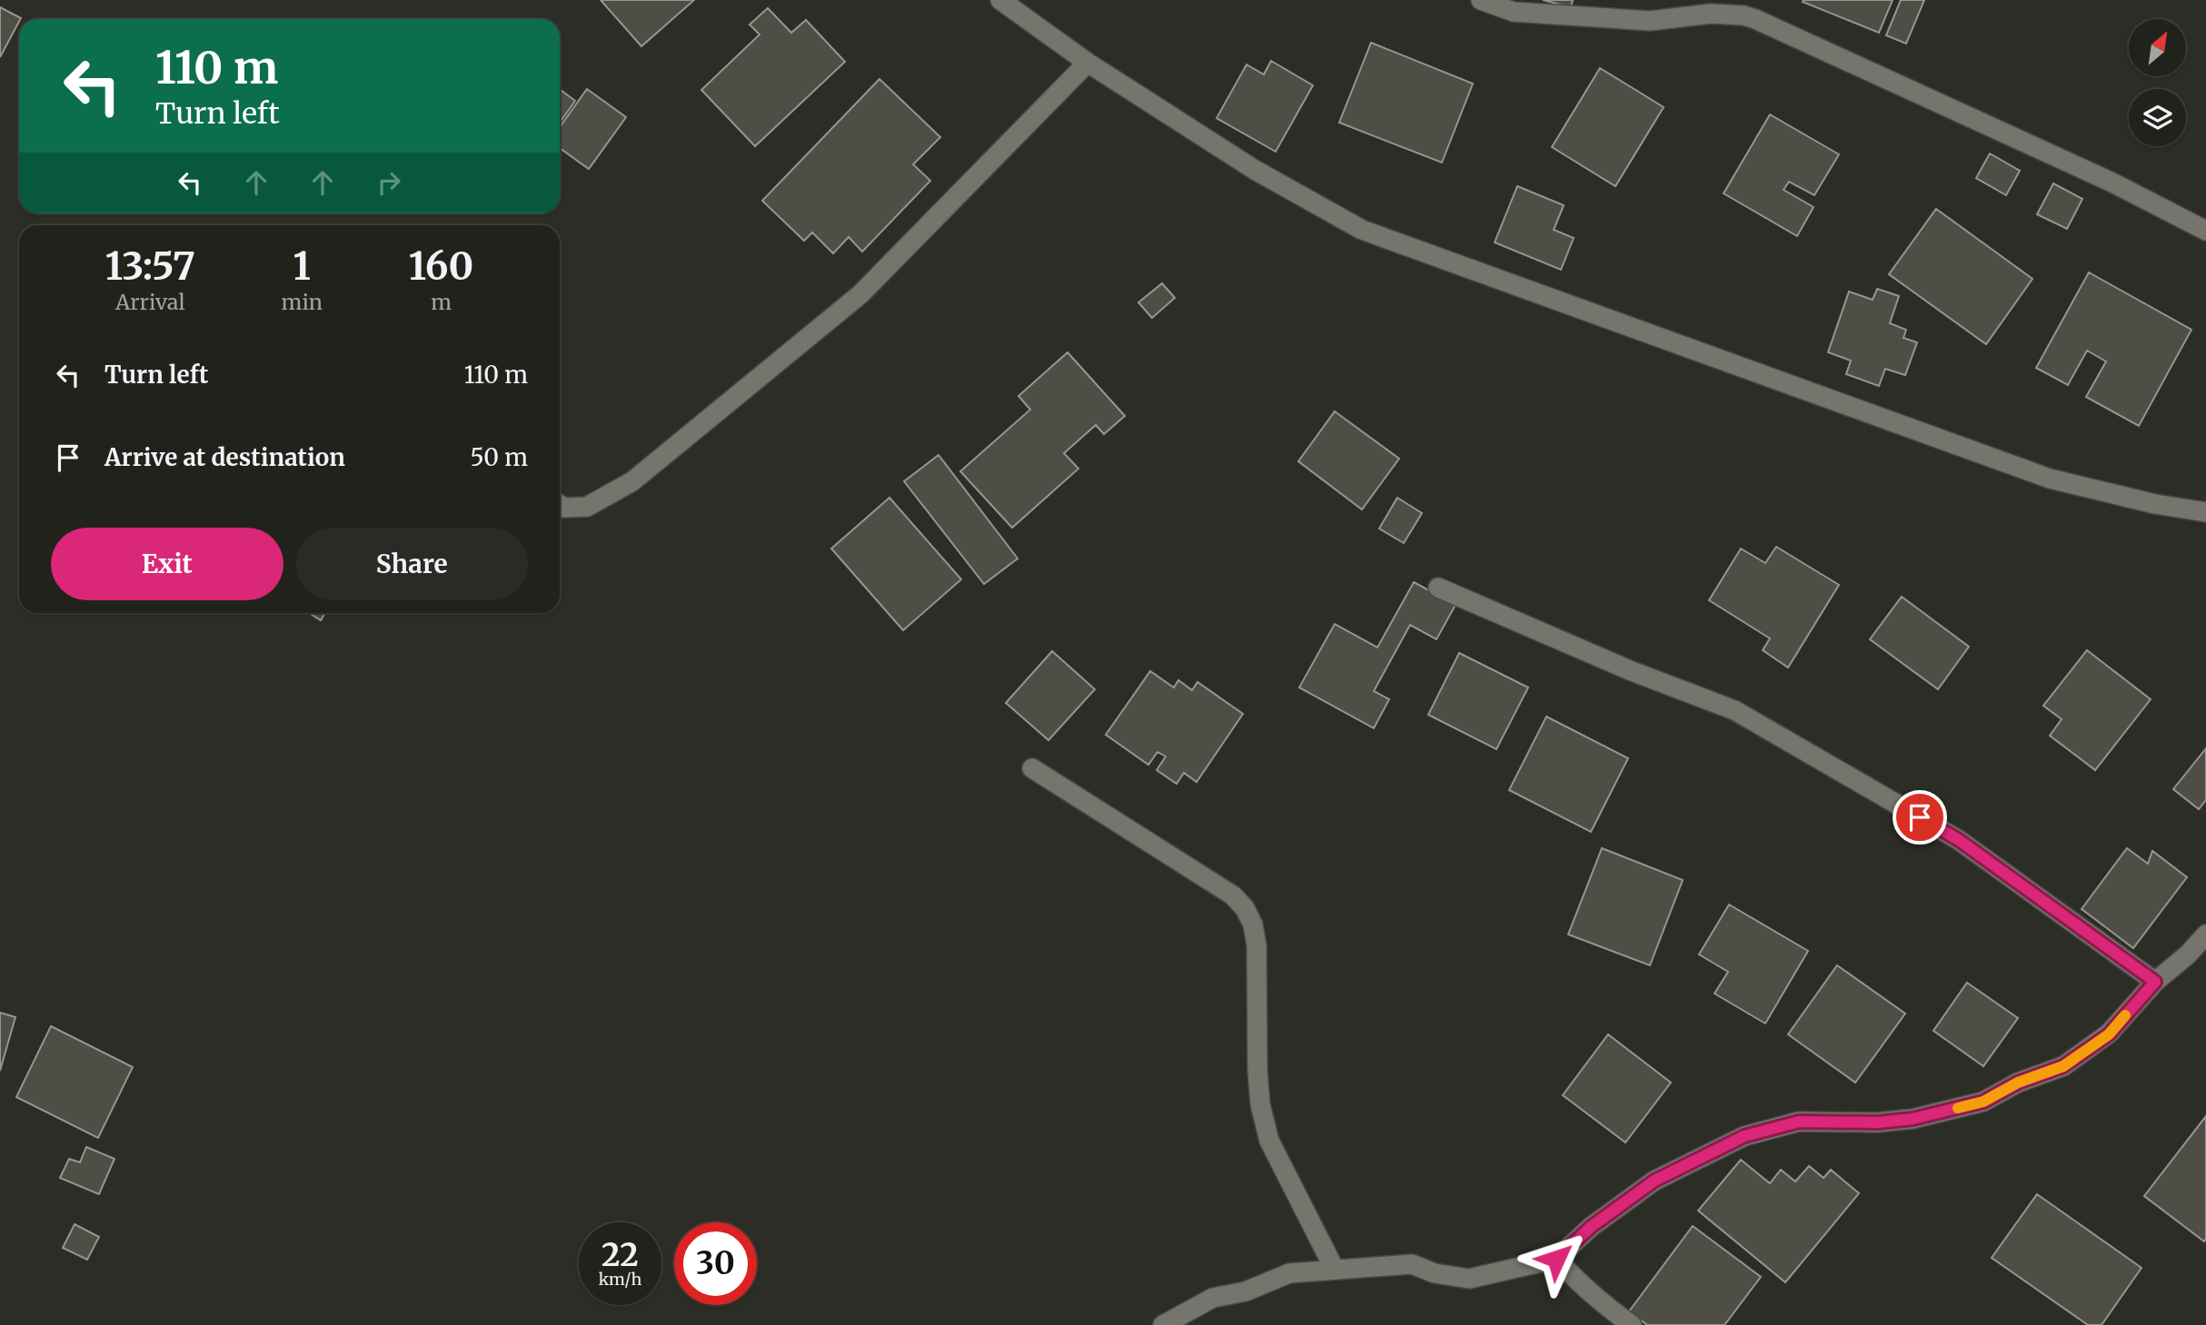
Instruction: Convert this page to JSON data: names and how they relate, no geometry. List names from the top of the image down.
{
  "north": "top right",
  "page": {
    "turn": ["110 m", "Turn left"],
    "eta": [
      "13:57",
      "Arrival",
      "1",
      "min",
      "160",
      "m"
    ],
    "list": [
      {
        "name": "Turn left",
        "value": "110 m"
      },
      {
        "name": "Arrive at destination",
        "value": "50 m"
      }
    ],
    "buttons": ["Exit", "Share"],
    "speed": "22 km/h",
    "limit": "30"
  }
}
